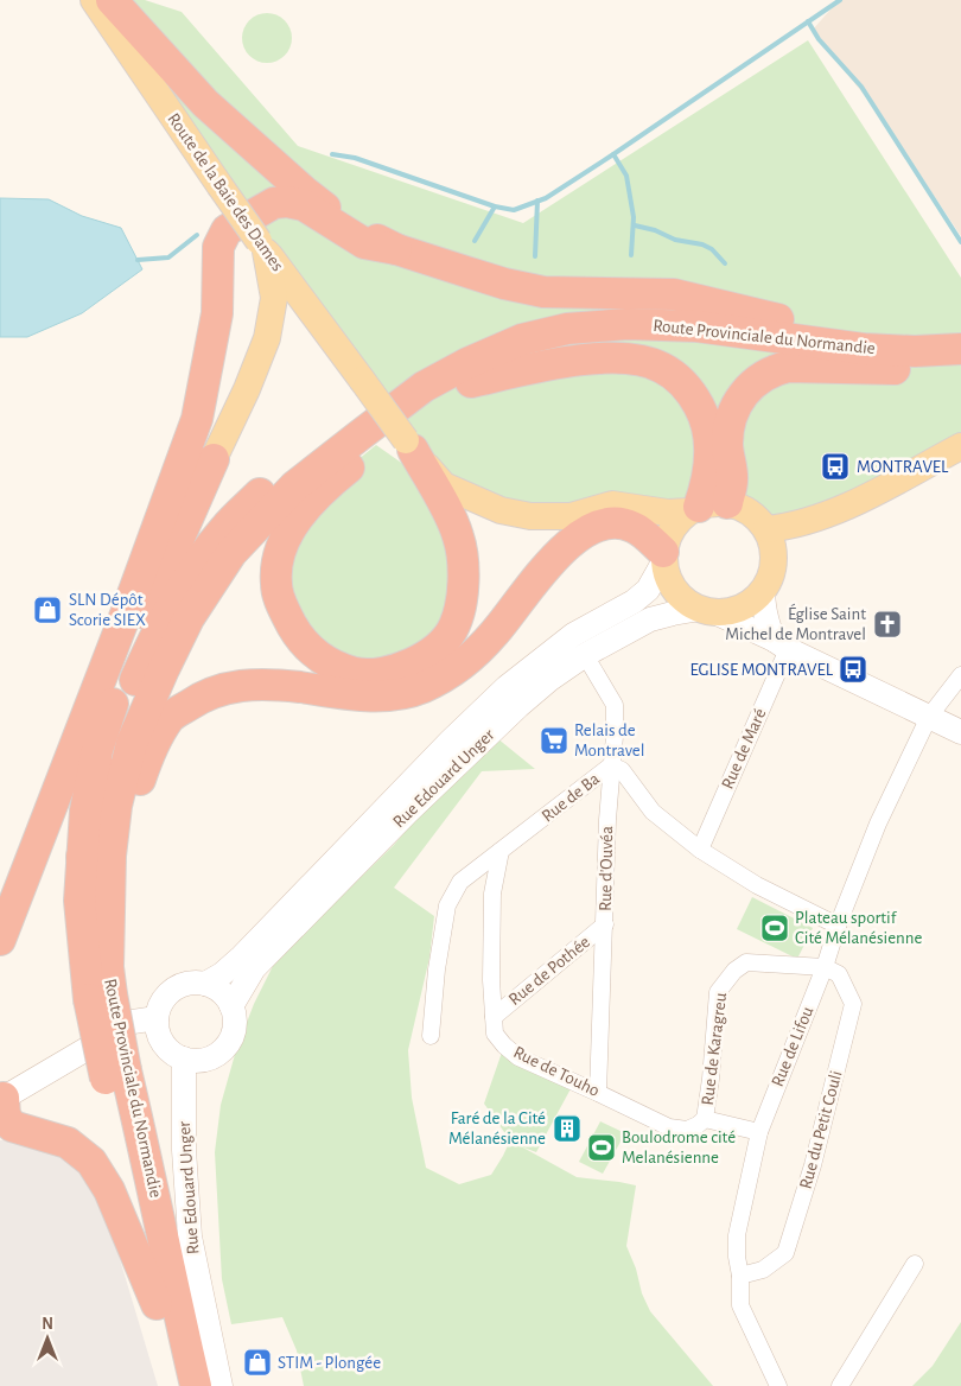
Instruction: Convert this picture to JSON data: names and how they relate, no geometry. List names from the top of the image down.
{
  "streets": {
    "highway": ["Route Provinciale du Normandie"],
    "main road": ["Route de la Baie des Dames", "Rue Edouard Unger"],
    "street": [
      "Rue de Maré",
      "Rue de Ba",
      "Rue d'Ouvéa",
      "Rue de Pothée",
      "Rue de Lifou",
      "Rue de Karagreu",
      "Rue de Touho",
      "Rue du Petit Couli"
    ]
  },
  "crossings": [
    ["Route de la Baie des Dames", "Route Provinciale du Normandie"],
    ["Rue de Maré", "Rue de Ba"],
    ["Rue Edouard Unger", "Rue d'Ouvéa"],
    ["Rue de Ba", "Rue d'Ouvéa"],
    ["Rue de Ba", "Rue de Lifou"],
    ["Rue de Ba", "Rue de Touho"],
    ["Rue d'Ouvéa", "Rue de Pothée"],
    ["Rue d'Ouvéa", "Rue de Touho"],
    ["Rue de Pothée", "Rue de Touho"],
    ["Rue de Lifou", "Rue de Karagreu"],
    ["Rue de Lifou", "Rue du Petit Couli"],
    ["Rue de Karagreu", "Rue de Touho"],
    ["Rue de Karagreu", "Rue du Petit Couli"]
  ],
  "places": {
    "bus stop": ["MONTRAVEL", "EGLISE MONTRAVEL"],
    "shop": ["SLN Dépôt Scorie SIEX", "STIM - Plongée"],
    "church": ["Église Saint Michel de Montravel"],
    "supermarket": ["Relais de Montravel"],
    "sports": ["Plateau sportif Cité Mélanésienne", "Boulodrome cité Melanésienne"],
    "building": ["Faré de la Cité Mélanésienne"]
  },
  "north": "top"
}
